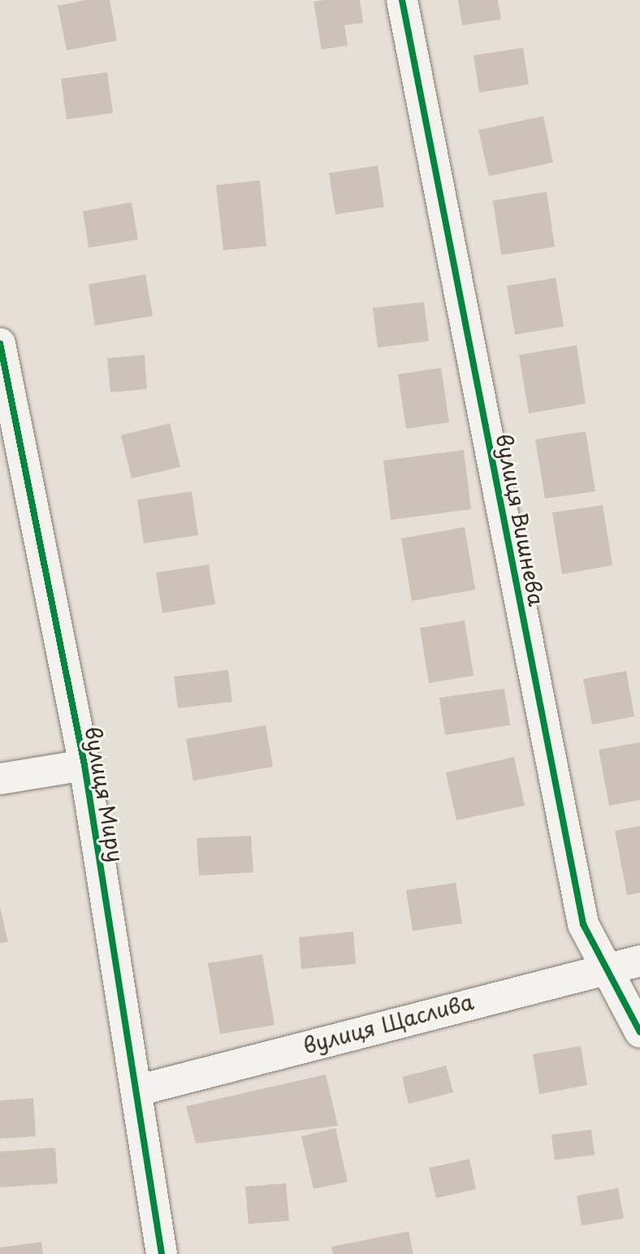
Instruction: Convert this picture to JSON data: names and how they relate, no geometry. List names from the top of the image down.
{
  "streets": {
    "street": ["вулиця Вишнева", "вулиця Миру", "вулиця Щаслива"]
  },
  "crossings": [
    ["вулиця Вишнева", "вулиця Щаслива"],
    ["вулиця Миру", "вулиця Щаслива"]
  ]
}
